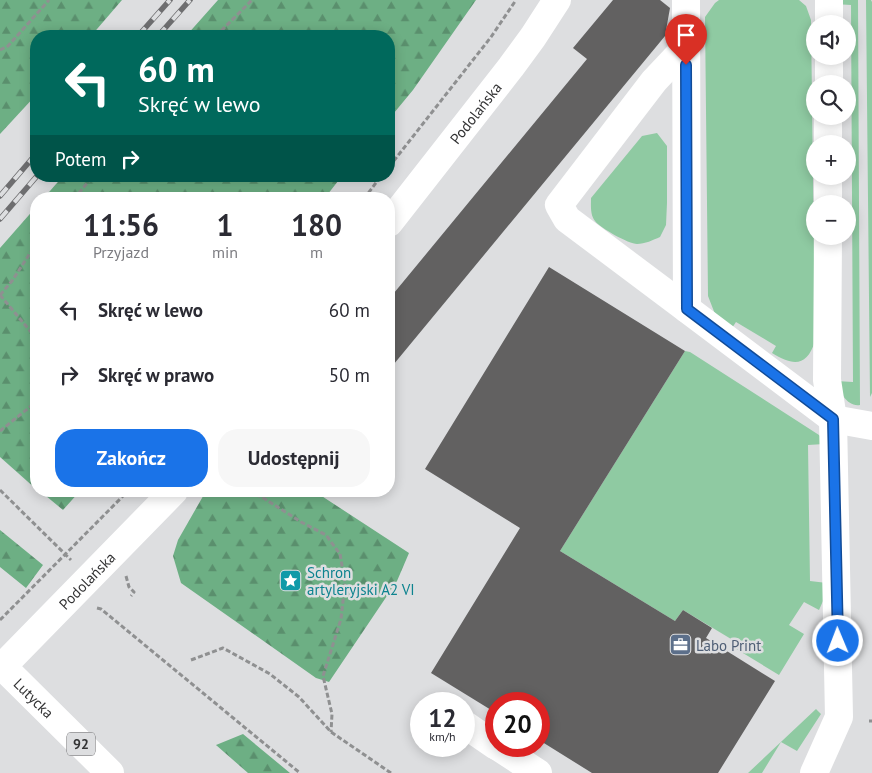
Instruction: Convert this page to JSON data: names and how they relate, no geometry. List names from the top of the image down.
{
  "streets": {
    "street": ["Podolańska", "Lutycka", "92"]
  },
  "places": {
    "place": ["Schron artyleryjski A2 VI"],
    "office": ["Labo Print"]
  },
  "page": {
    "map_buttons": ["+", "−"],
    "turn": ["60 m", "Skręć w lewo"],
    "then": "Potem",
    "eta": [
      "11:56",
      "Przyjazd",
      "1",
      "min",
      "180",
      "m"
    ],
    "list": [
      {
        "name": "Skręć w lewo",
        "value": "60 m"
      },
      {
        "name": "Skręć w prawo",
        "value": "50 m"
      }
    ],
    "buttons": ["Zakończ", "Udostępnij"],
    "speed": "12 km/h",
    "limit": "20"
  }
}
